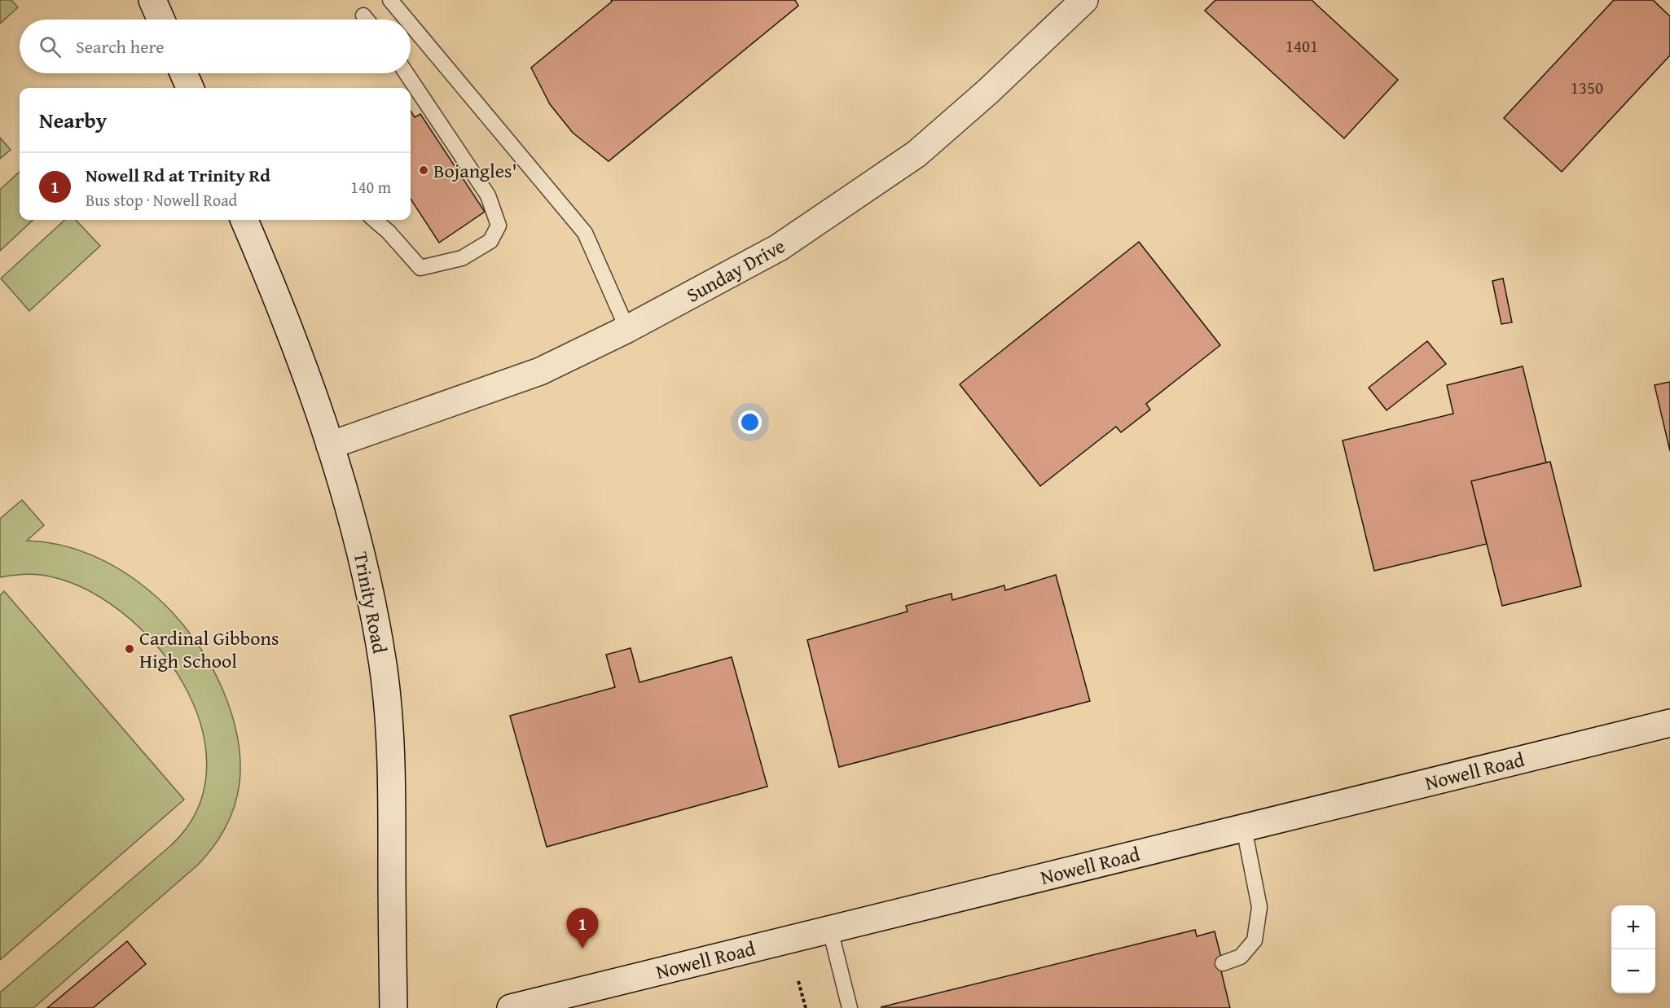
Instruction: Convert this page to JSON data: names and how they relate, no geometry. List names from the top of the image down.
{
  "streets": {
    "street": ["Sunday Drive", "Trinity Road", "Nowell Road"]
  },
  "crossings": [
    ["Sunday Drive", "Trinity Road"]
  ],
  "places": ["Bojangles'", "Cardinal Gibbons High School"],
  "house_numbers": ["1401", "1350"],
  "page": {
    "search": "Search here",
    "heading": "Nearby",
    "list": [
      {
        "mark": "1",
        "name": "Nowell Rd at Trinity Rd",
        "note": "Bus stop · Nowell Road",
        "value": "140 m"
      }
    ],
    "map_buttons": ["+", "−"],
    "pins": "1"
  }
}
